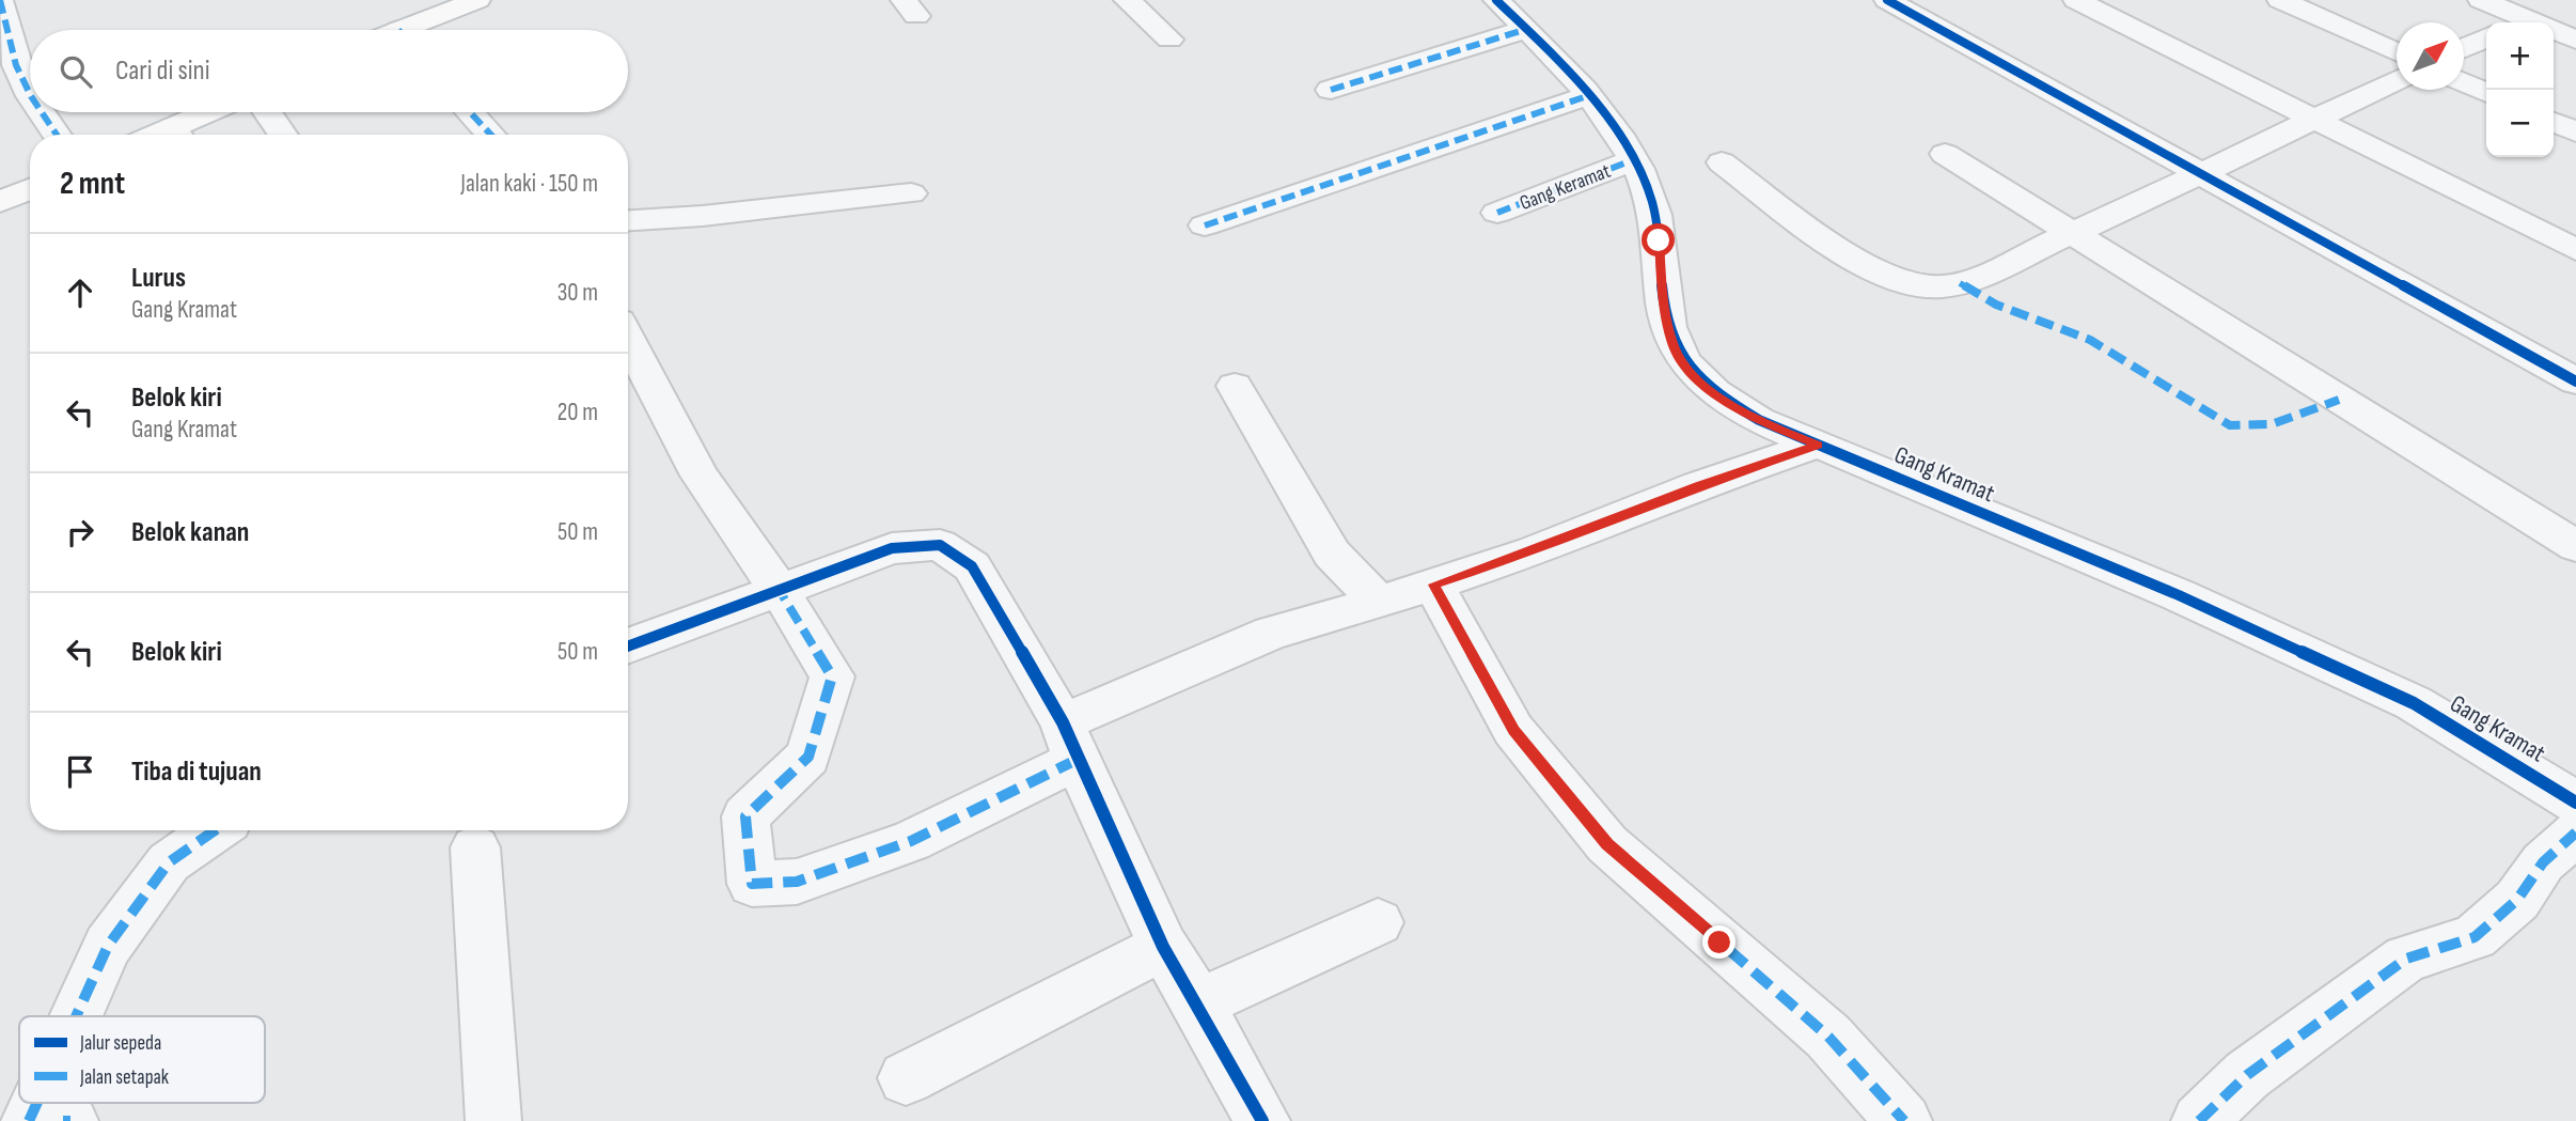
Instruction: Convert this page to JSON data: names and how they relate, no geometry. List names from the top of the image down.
{
  "streets": {
    "street": ["Gang Keramat", "Gang Kramat"]
  },
  "crossings": [
    ["Gang Keramat", "Gang Kramat"]
  ],
  "legend": ["Jalur sepeda", "Jalan setapak"],
  "north": "top right",
  "page": {
    "map_buttons": ["+", "−"],
    "search": "Cari di sini",
    "heading": ["2 mnt", "Jalan kaki · 150 m"],
    "list": [
      ["Lurus", "Gang Kramat", "30 m"],
      ["Belok kiri", "Gang Kramat", "20 m"],
      ["Belok kanan", "50 m"],
      ["Belok kiri", "50 m"],
      "Tiba di tujuan"
    ]
  }
}
